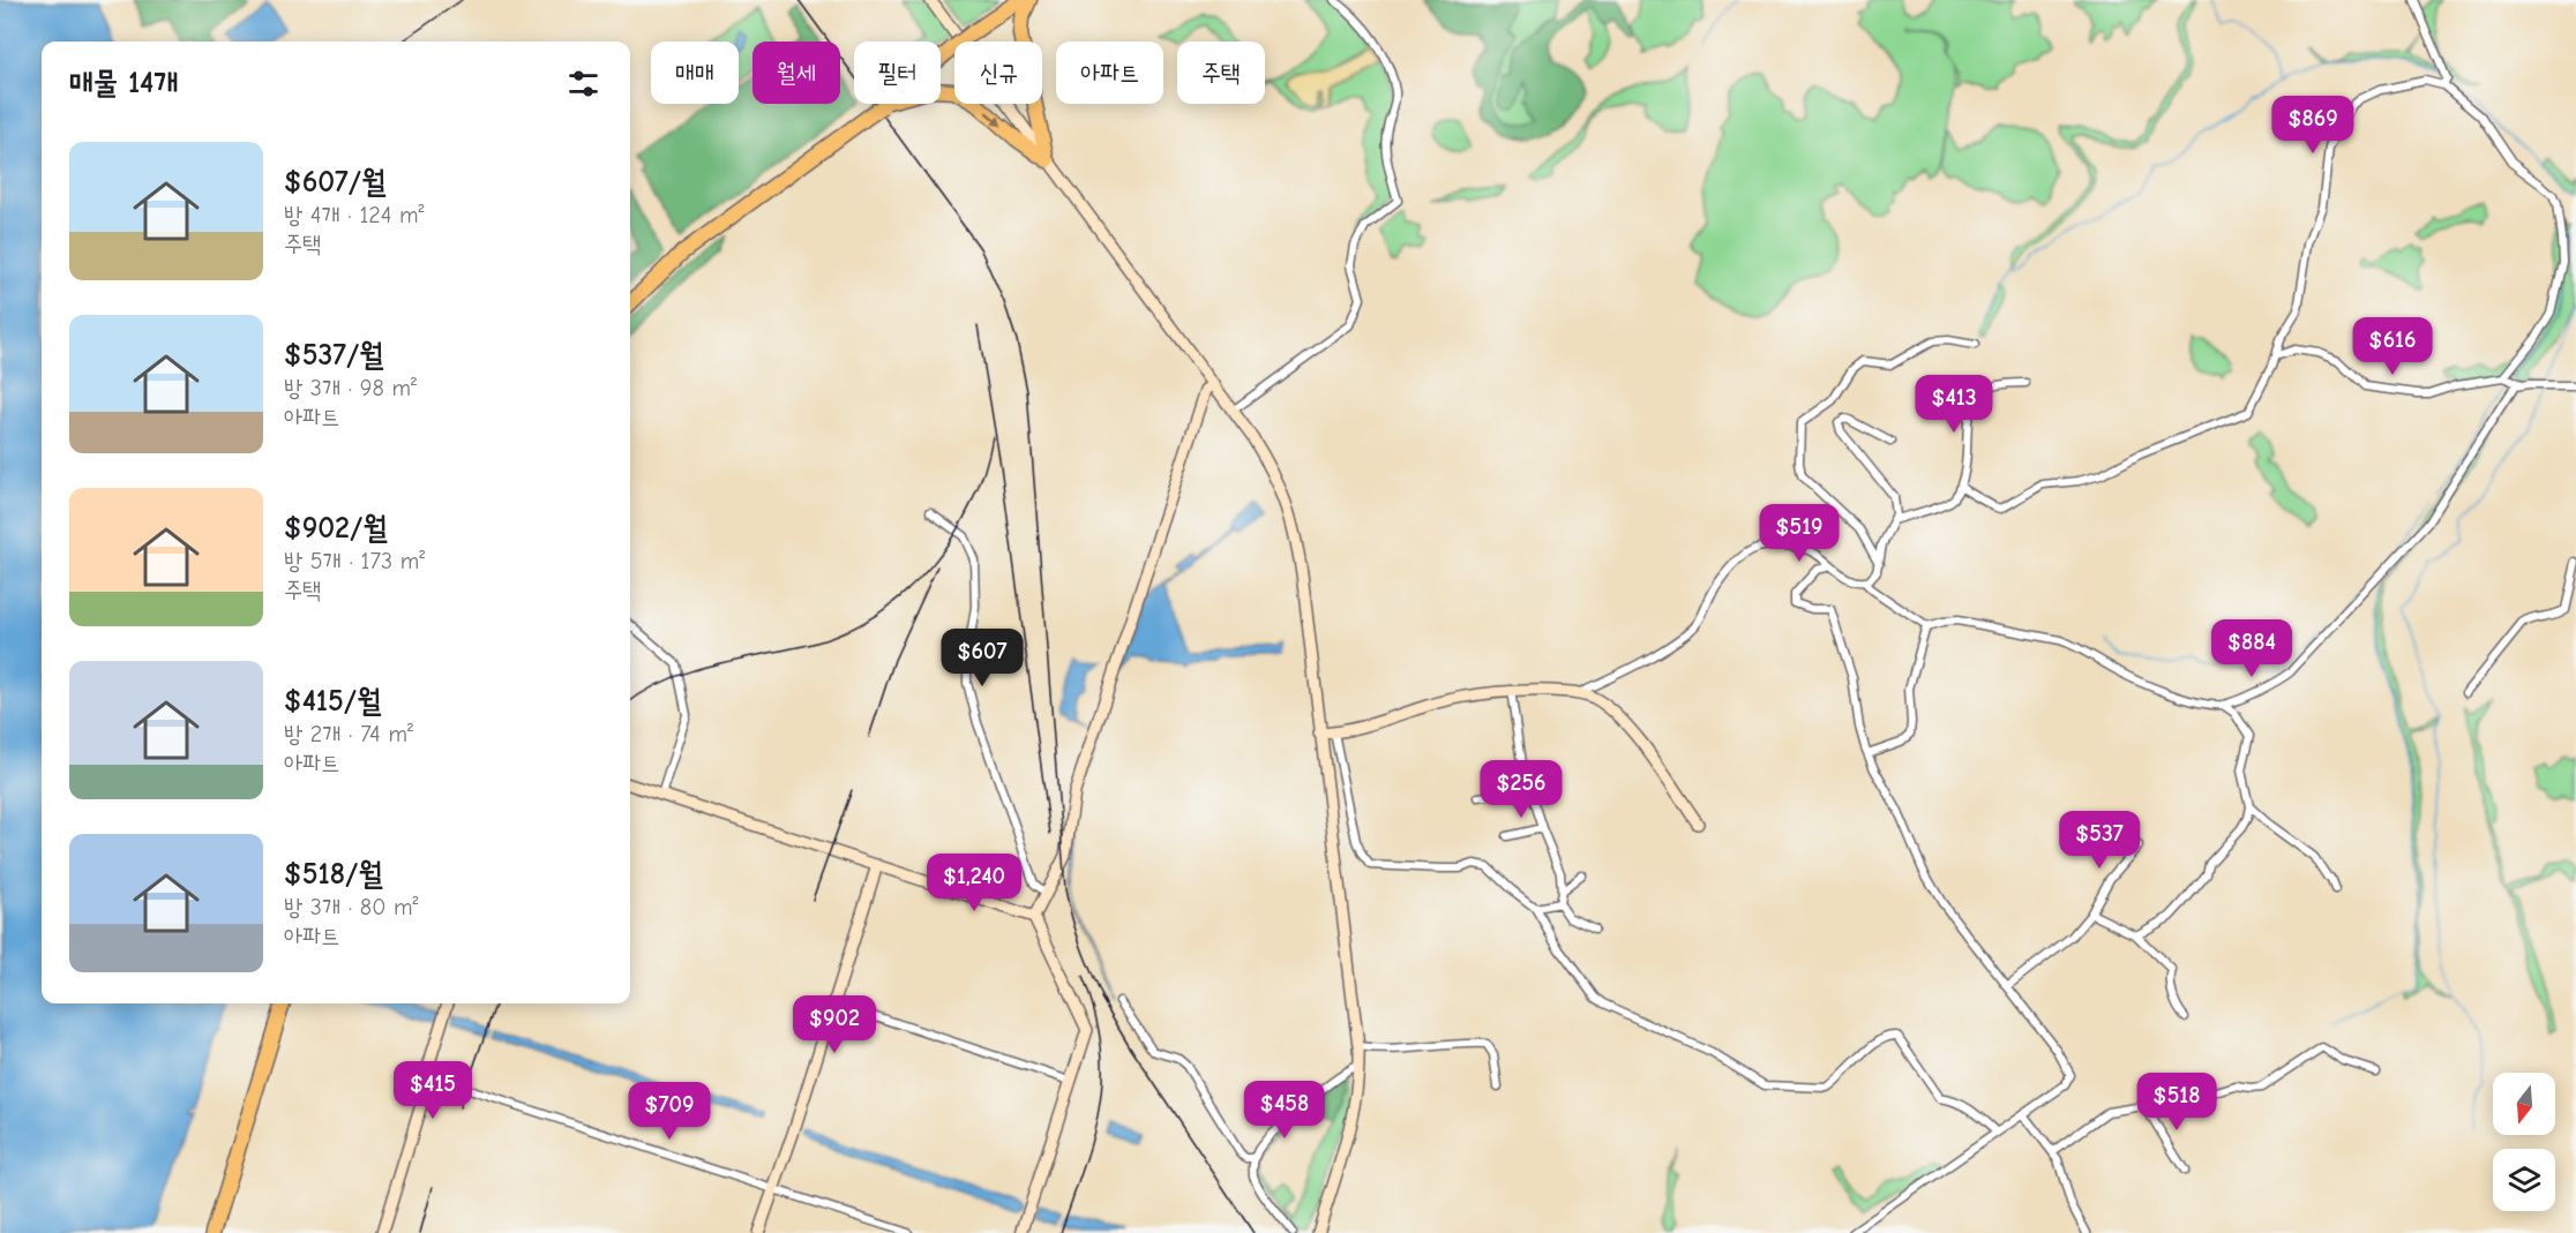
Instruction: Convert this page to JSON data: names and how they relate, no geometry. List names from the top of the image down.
{
  "north": "bottom",
  "page": {
    "chip": [
      "매매",
      "월세",
      "필터",
      "신규",
      "아파트",
      "주택"
    ],
    "heading": "매물 14개",
    "price": [
      "$869",
      "$616",
      "$413",
      "$519",
      "$884",
      "$607",
      "$256",
      "$537",
      "$1,240",
      "$902",
      "$415",
      "$518",
      "$458",
      "$709"
    ],
    "list": [
      {
        "name": "$607/월",
        "note": "방 4개 · 124 m² · 주택"
      },
      {
        "name": "$537/월",
        "note": "방 3개 · 98 m² · 아파트"
      },
      {
        "name": "$902/월",
        "note": "방 5개 · 173 m² · 주택"
      },
      {
        "name": "$415/월",
        "note": "방 2개 · 74 m² · 아파트"
      },
      {
        "name": "$518/월",
        "note": "방 3개 · 80 m² · 아파트"
      }
    ]
  }
}
